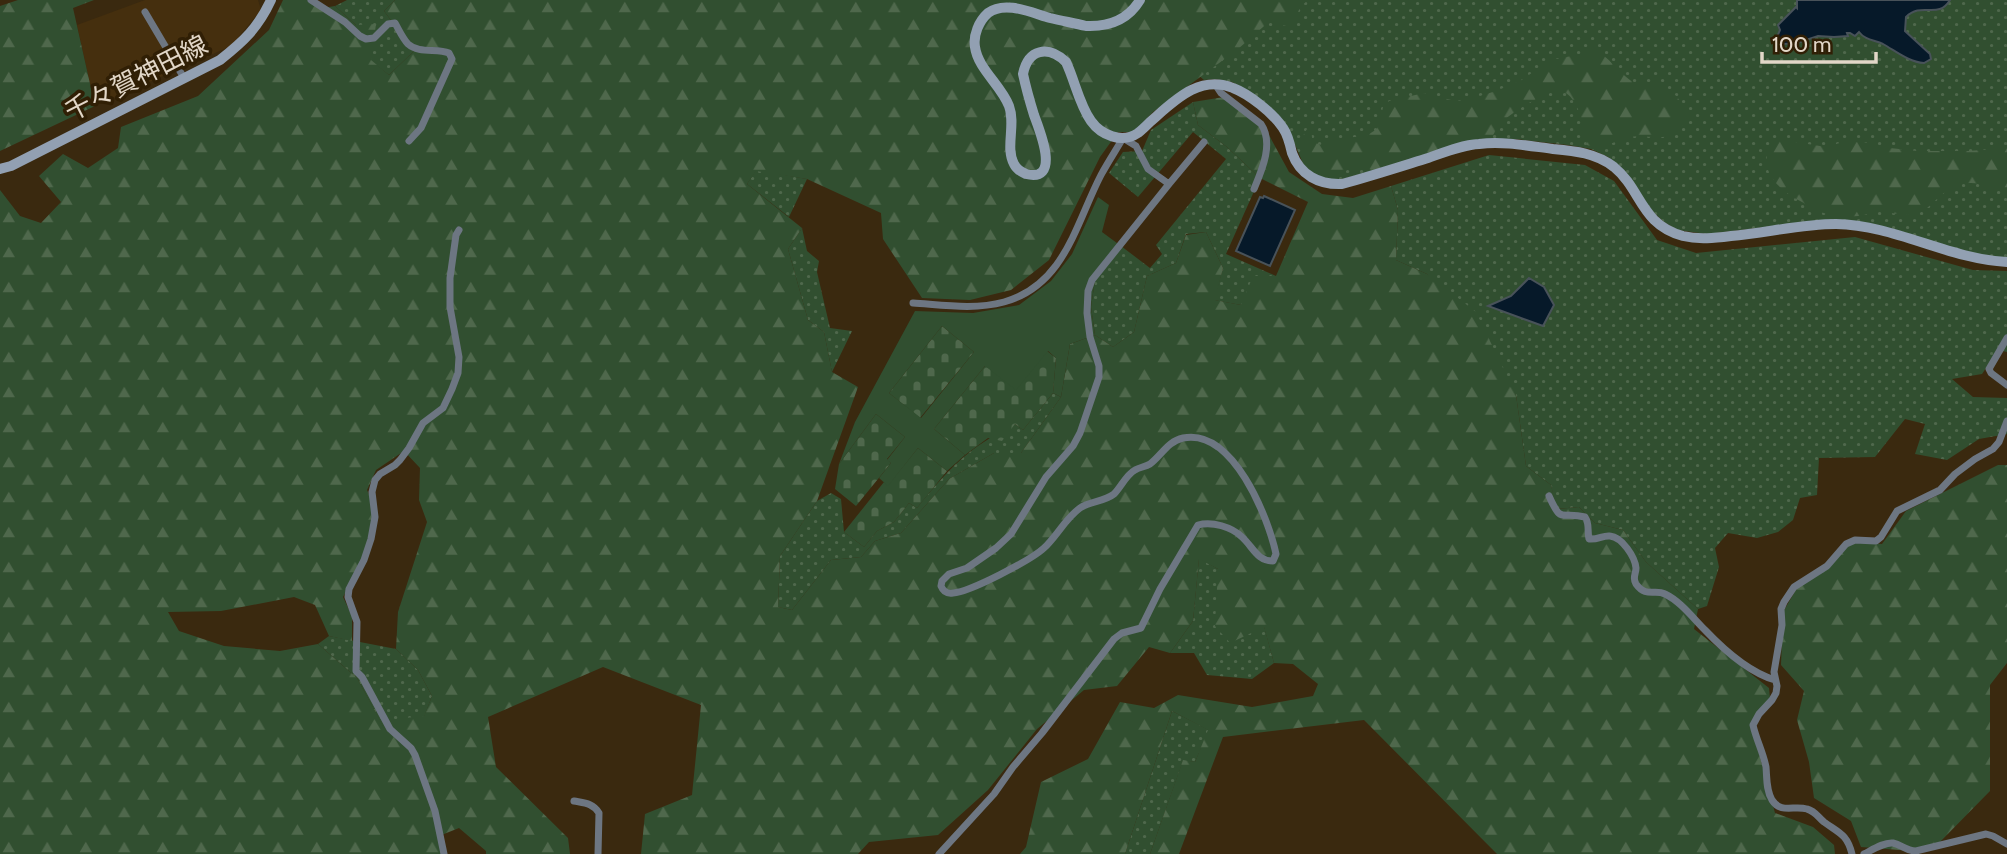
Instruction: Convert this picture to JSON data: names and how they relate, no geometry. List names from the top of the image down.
{
  "streets": {
    "street": ["千々賀神田線"]
  },
  "scale_bar": "100 m"
}
